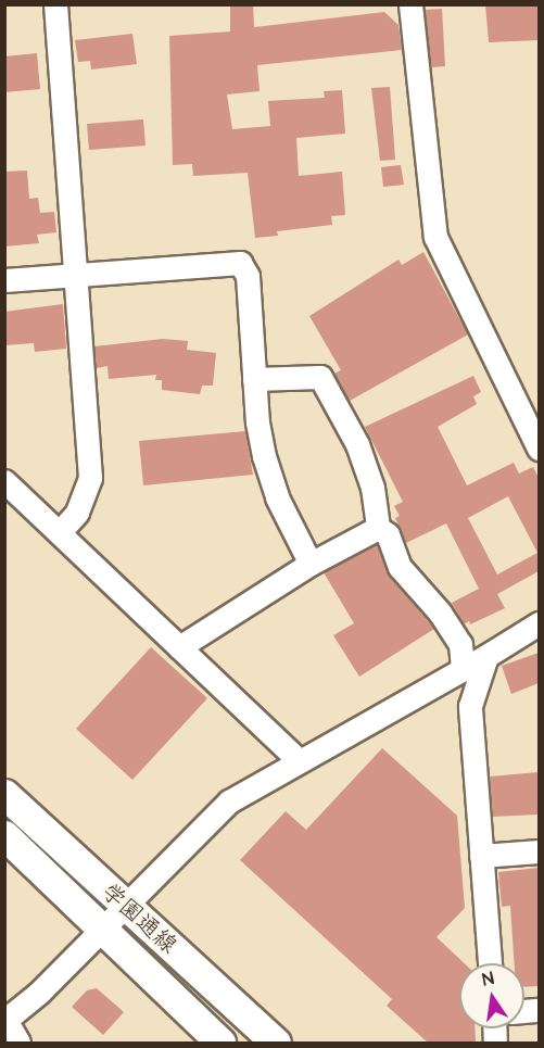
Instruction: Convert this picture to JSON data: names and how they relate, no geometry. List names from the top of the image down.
{
  "streets": {
    "street": ["学園通線"]
  },
  "north": "top"
}
